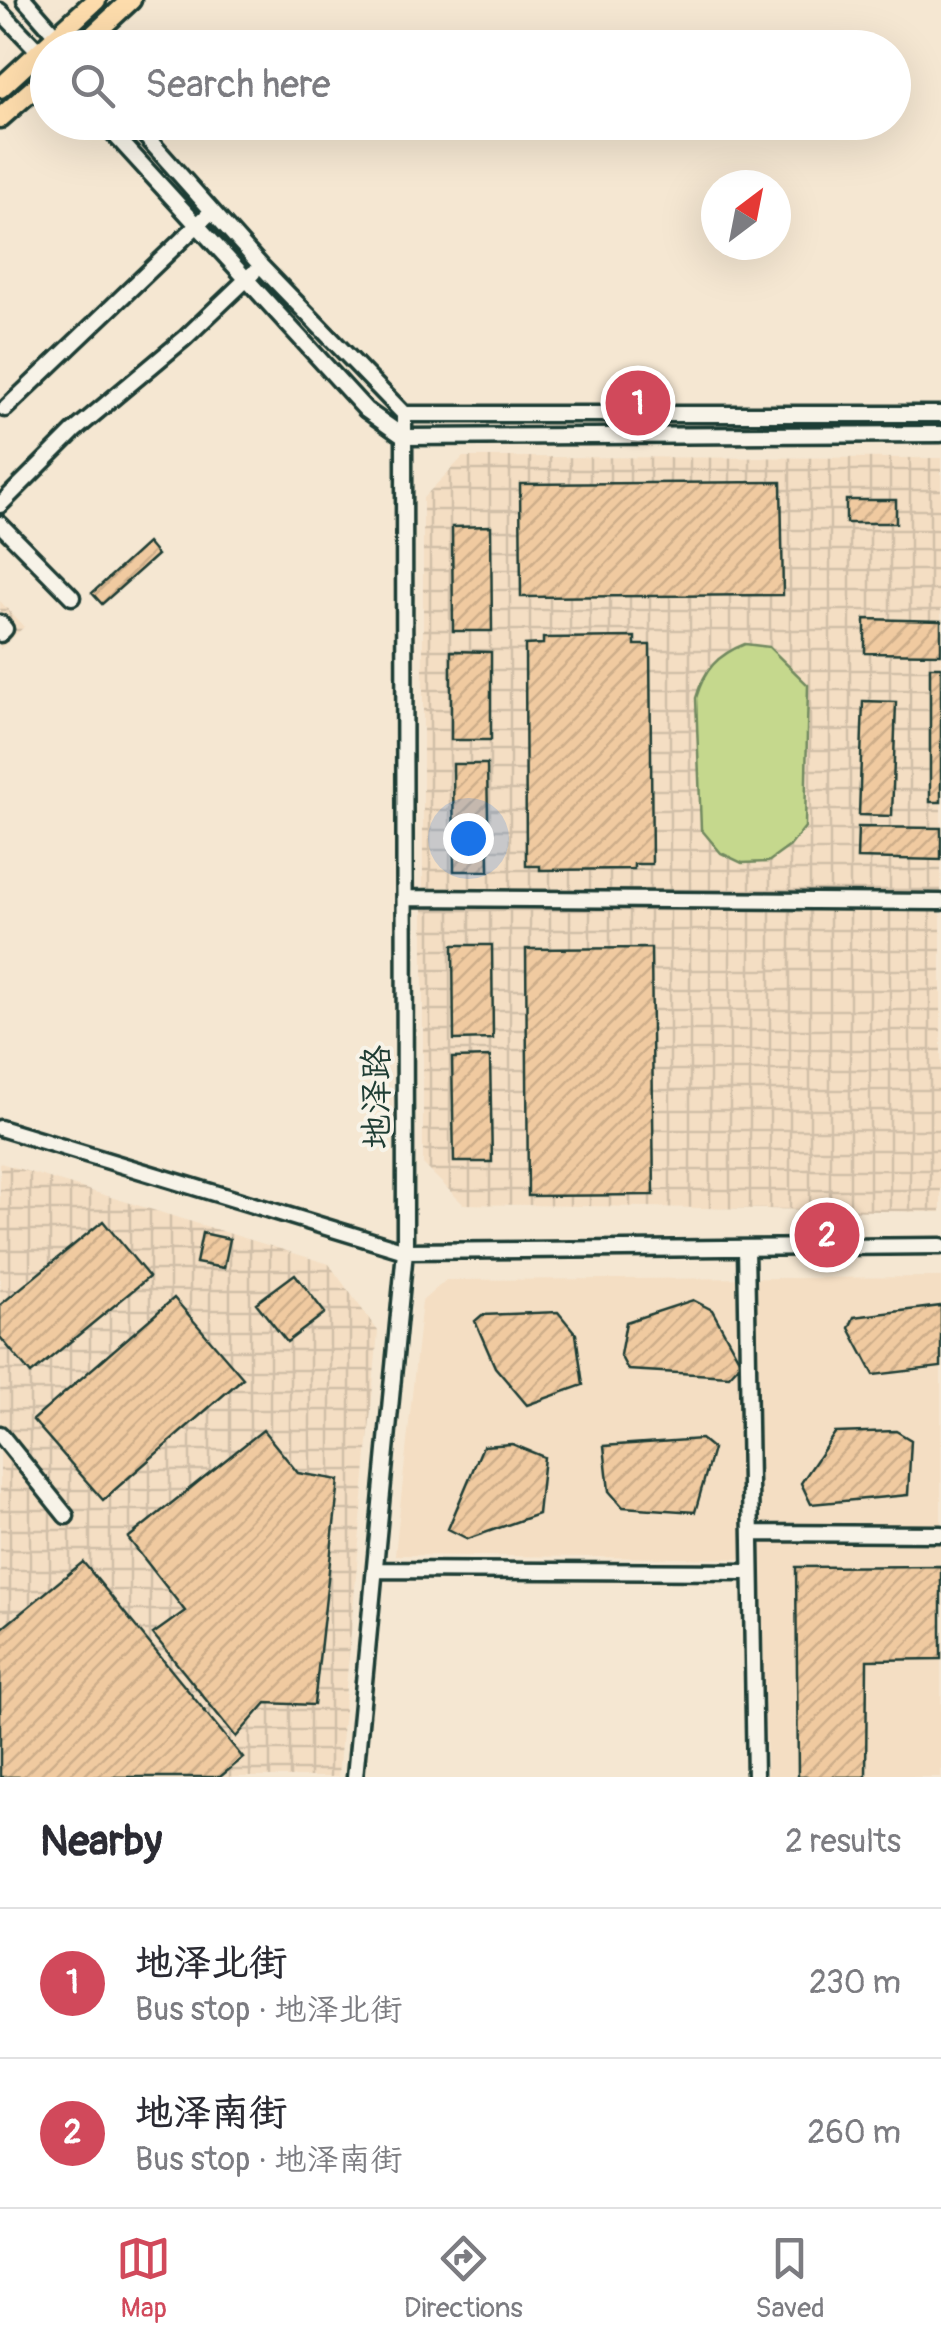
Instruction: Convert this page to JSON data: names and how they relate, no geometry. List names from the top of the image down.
{
  "streets": {
    "street": ["地泽路"]
  },
  "north": "top right",
  "page": {
    "search": "Search here",
    "pins": ["1", "2"],
    "heading": ["Nearby", "2 results"],
    "list": [
      {
        "mark": "1",
        "name": "地泽北街",
        "note": "Bus stop · 地泽北街",
        "value": "230 m"
      },
      {
        "mark": "2",
        "name": "地泽南街",
        "note": "Bus stop · 地泽南街",
        "value": "260 m"
      }
    ],
    "nav": ["Map", "Directions", "Saved"]
  }
}
